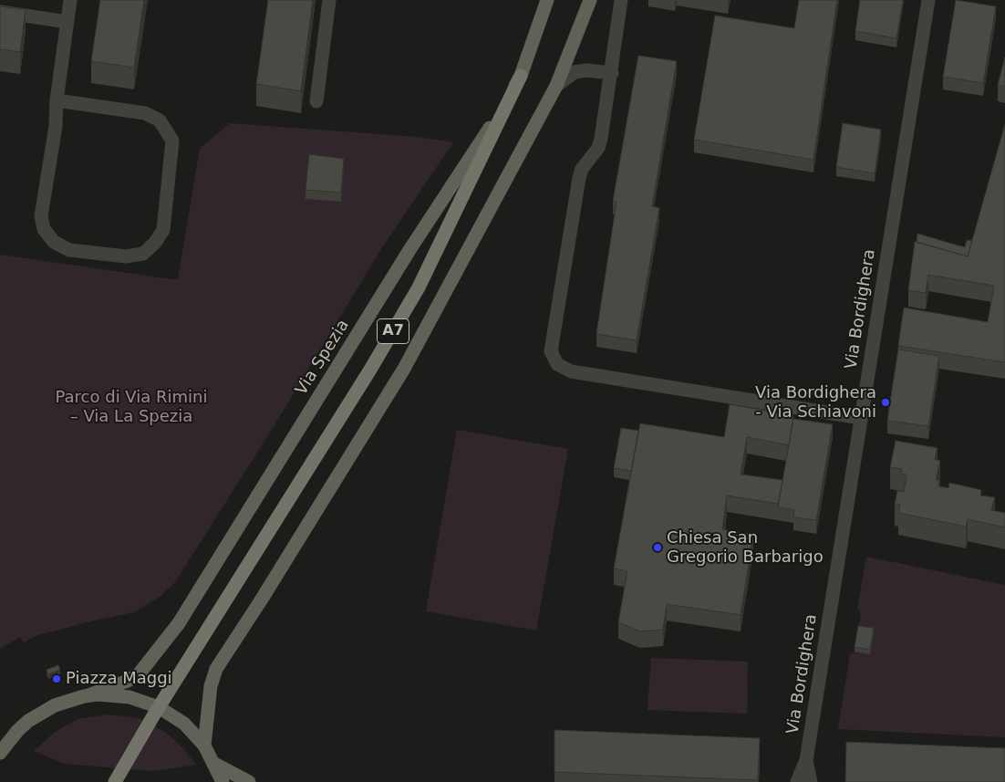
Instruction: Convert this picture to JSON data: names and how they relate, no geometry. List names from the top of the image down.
{
  "streets": {
    "highway": ["A7"],
    "main road": ["Via Spezia"],
    "street": ["Via Bordighera"]
  },
  "crossings": [
    ["A7", "Via Spezia"]
  ],
  "parks": ["Parco di Via Rimini – Via La Spezia"],
  "places": ["Via Bordighera - Via Schiavoni", "Chiesa San Gregorio Barbarigo", "Piazza Maggi"]
}
